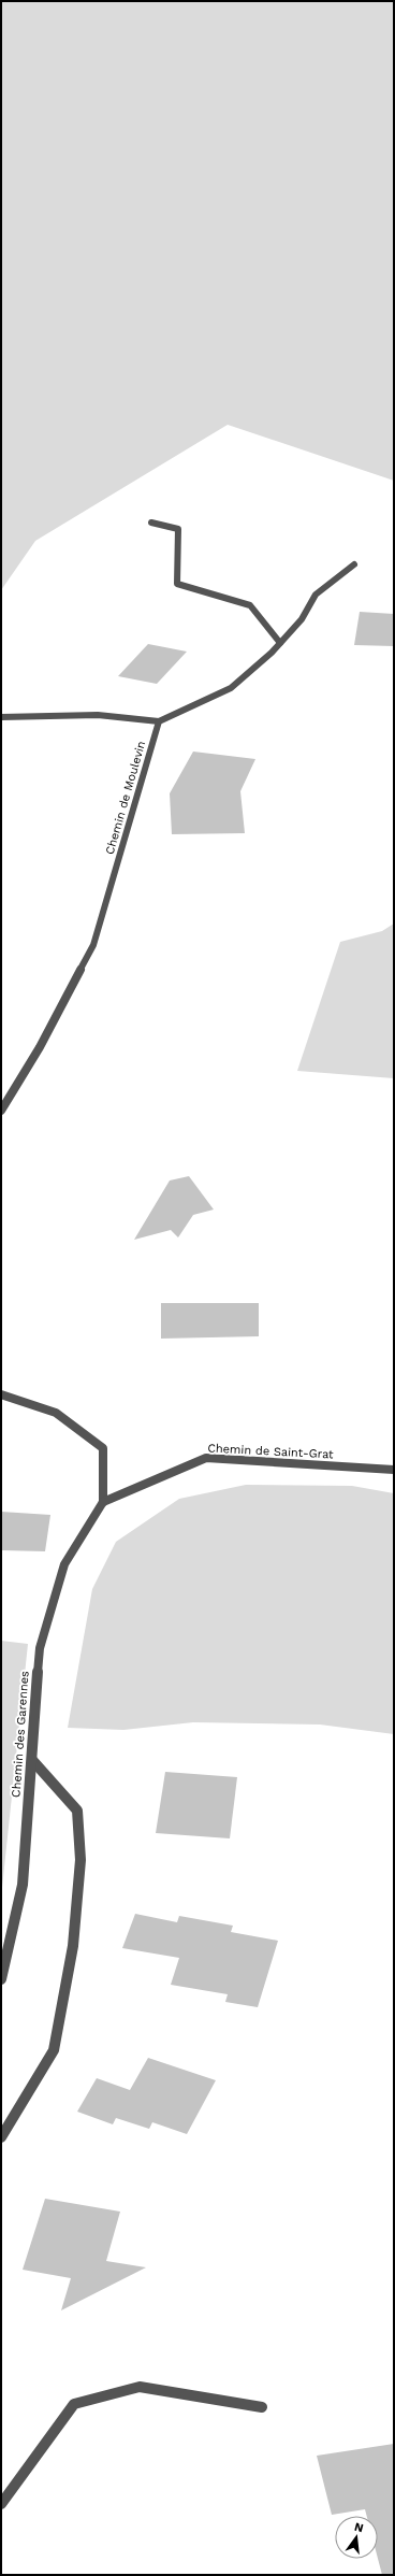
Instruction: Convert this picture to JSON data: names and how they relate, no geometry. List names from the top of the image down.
{
  "streets": {
    "street": ["Chemin de Moulevin", "Chemin de Saint-Grat", "Chemin des Garennes"]
  },
  "crossings": [
    ["Chemin de Saint-Grat", "Chemin des Garennes"]
  ],
  "north": "top"
}
